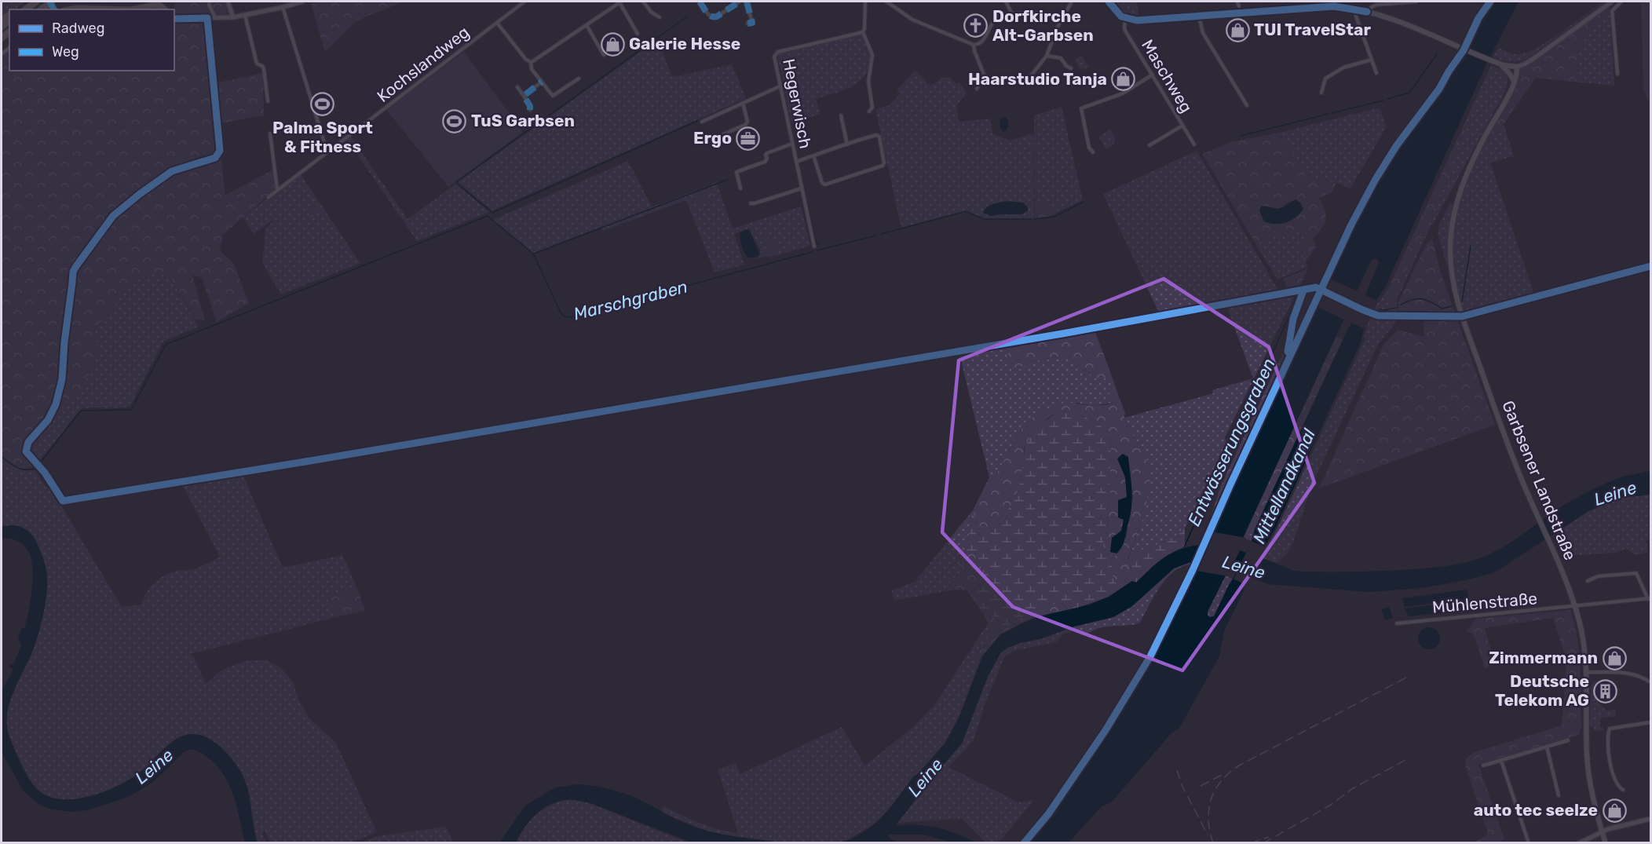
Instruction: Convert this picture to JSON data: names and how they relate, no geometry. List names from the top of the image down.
{
  "streets": {
    "main road": ["Garbsener Landstraße"],
    "street": [
      "Kochslandweg",
      "Maschweg",
      "Hegerwisch",
      "Mühlenstraße"
    ]
  },
  "crossings": [
    ["Garbsener Landstraße", "Mühlenstraße"]
  ],
  "water": [
    "Marschgraben",
    "Entwässerungsgraben",
    "Mittellandkanal",
    "Leine"
  ],
  "places": {
    "church": ["Dorfkirche Alt-Garbsen"],
    "shop": [
      "TUI TravelStar",
      "Galerie Hesse",
      "Haarstudio Tanja",
      "Zimmermann",
      "auto tec seelze"
    ],
    "sports": ["Palma Sport & Fitness", "TuS Garbsen"],
    "office": ["Ergo"],
    "building": ["Deutsche Telekom AG"]
  },
  "legend": ["Radweg", "Weg"]
}
